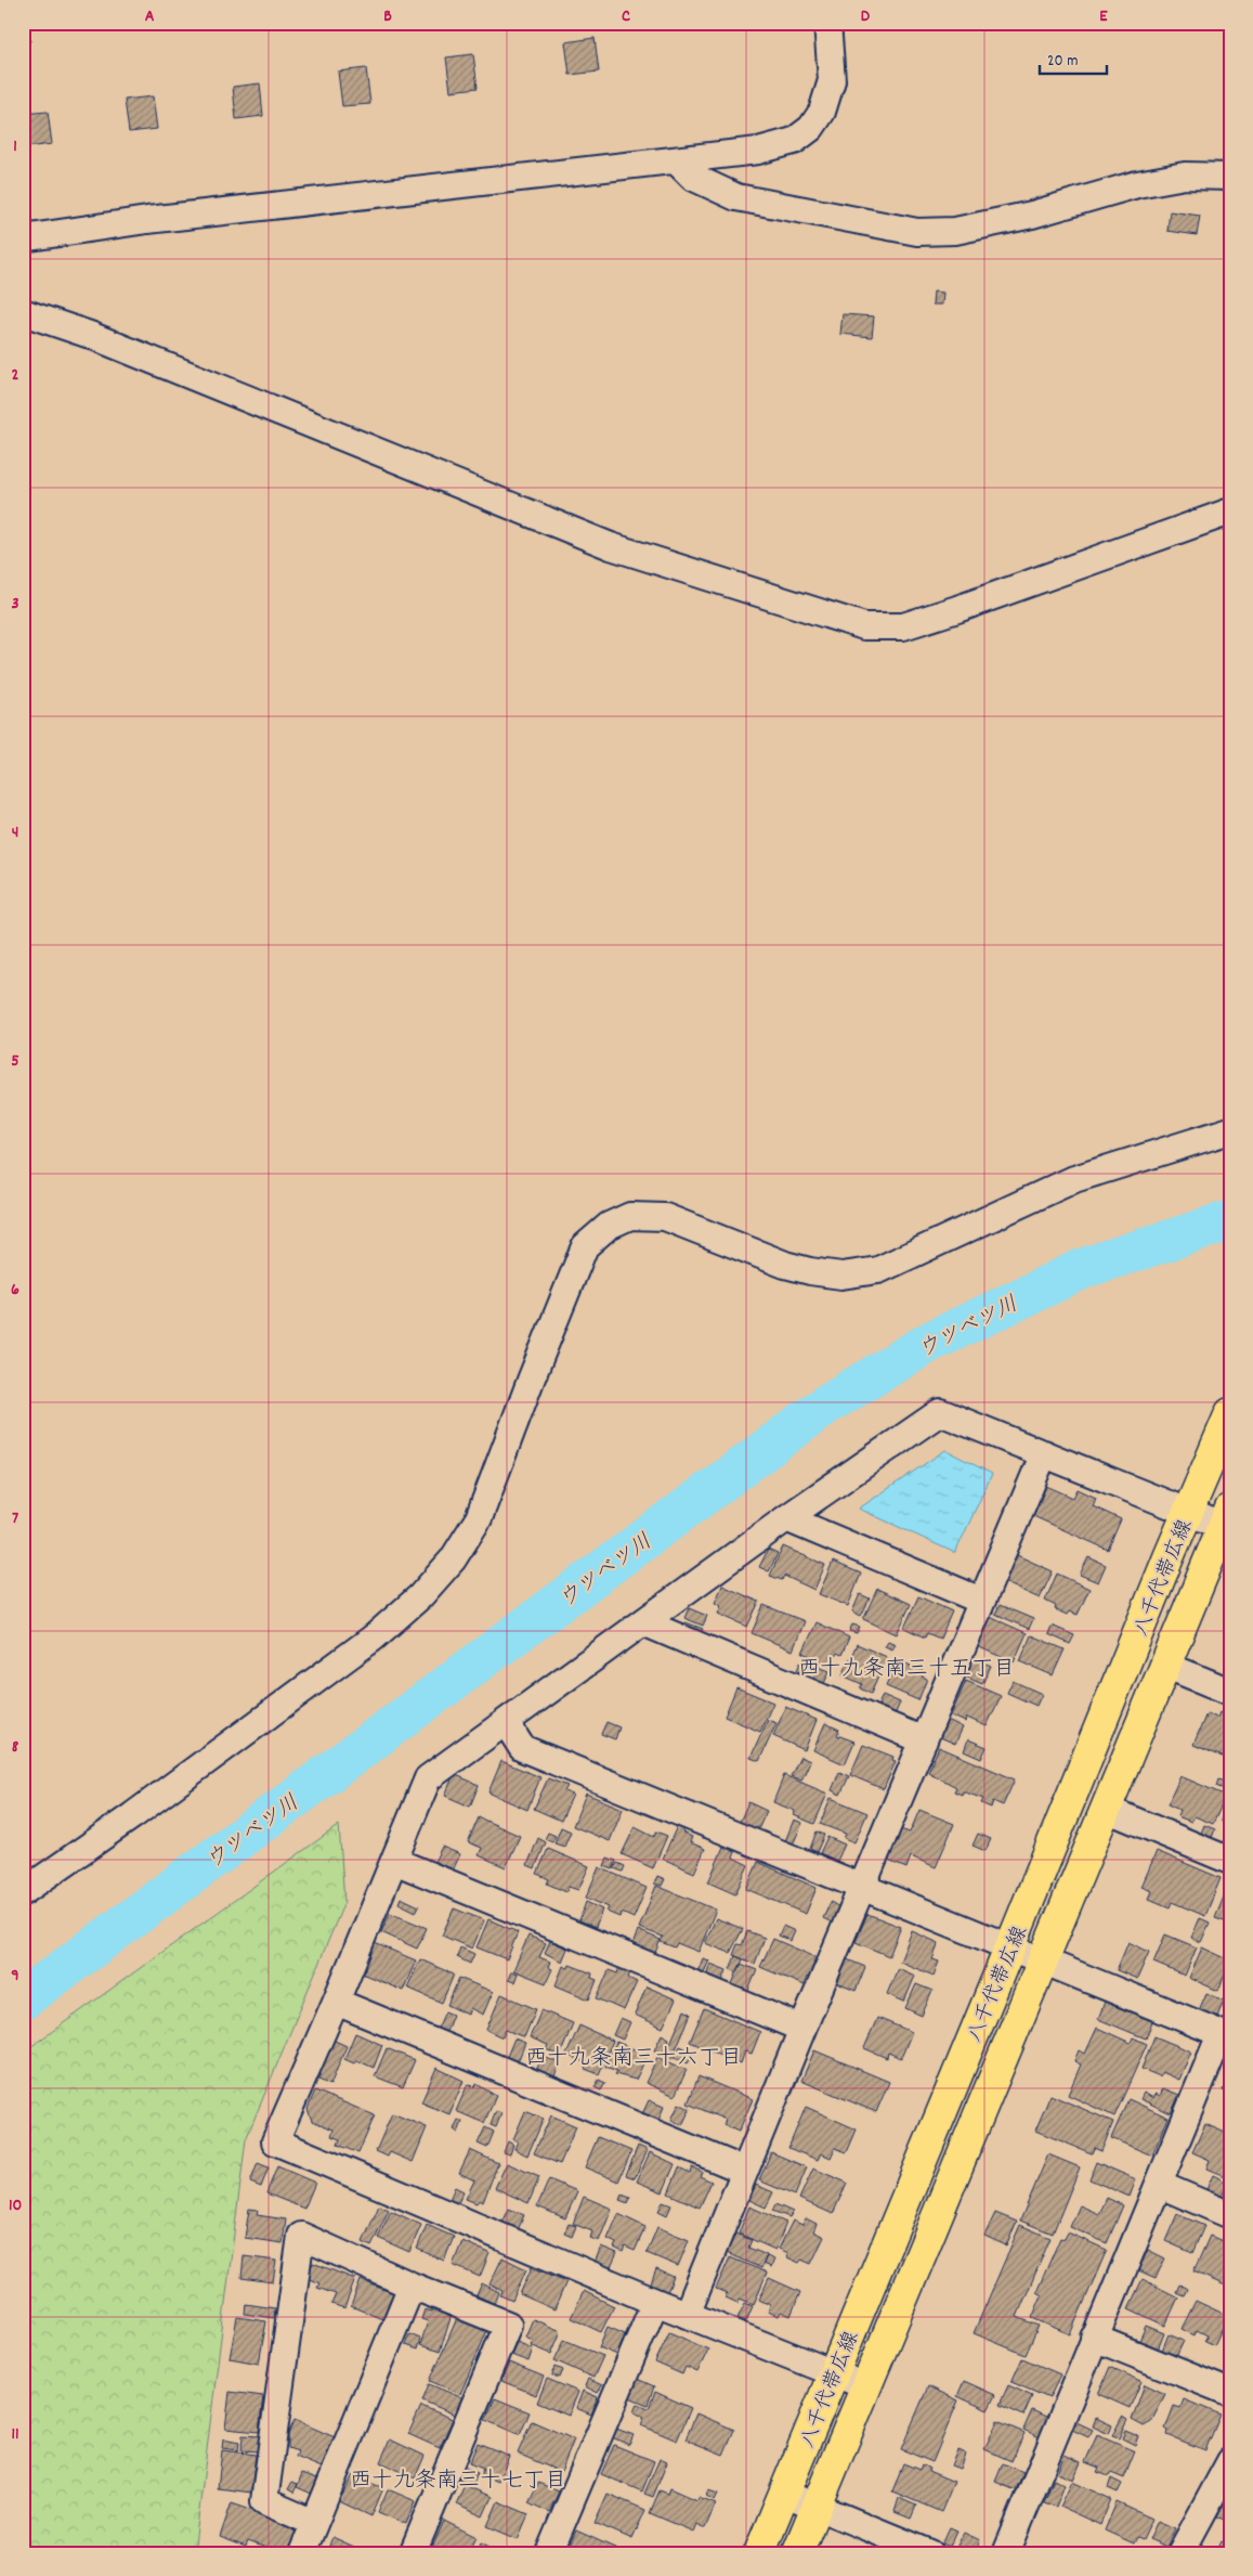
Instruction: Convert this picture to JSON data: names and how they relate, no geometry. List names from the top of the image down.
{
  "streets": {
    "main road": ["八千代帯広線"]
  },
  "districts": ["西十九条南三十五丁目", "西十九条南三十六丁目", "西十九条南三十七丁目"],
  "water": ["ウツベツ川"],
  "scale_bar": "20 m",
  "grid": {
    "columns": [
      "A",
      "B",
      "C",
      "D",
      "E"
    ],
    "rows": [
      "1",
      "2",
      "3",
      "4",
      "5",
      "6",
      "7",
      "8",
      "9",
      "10",
      "11"
    ]
  }
}
